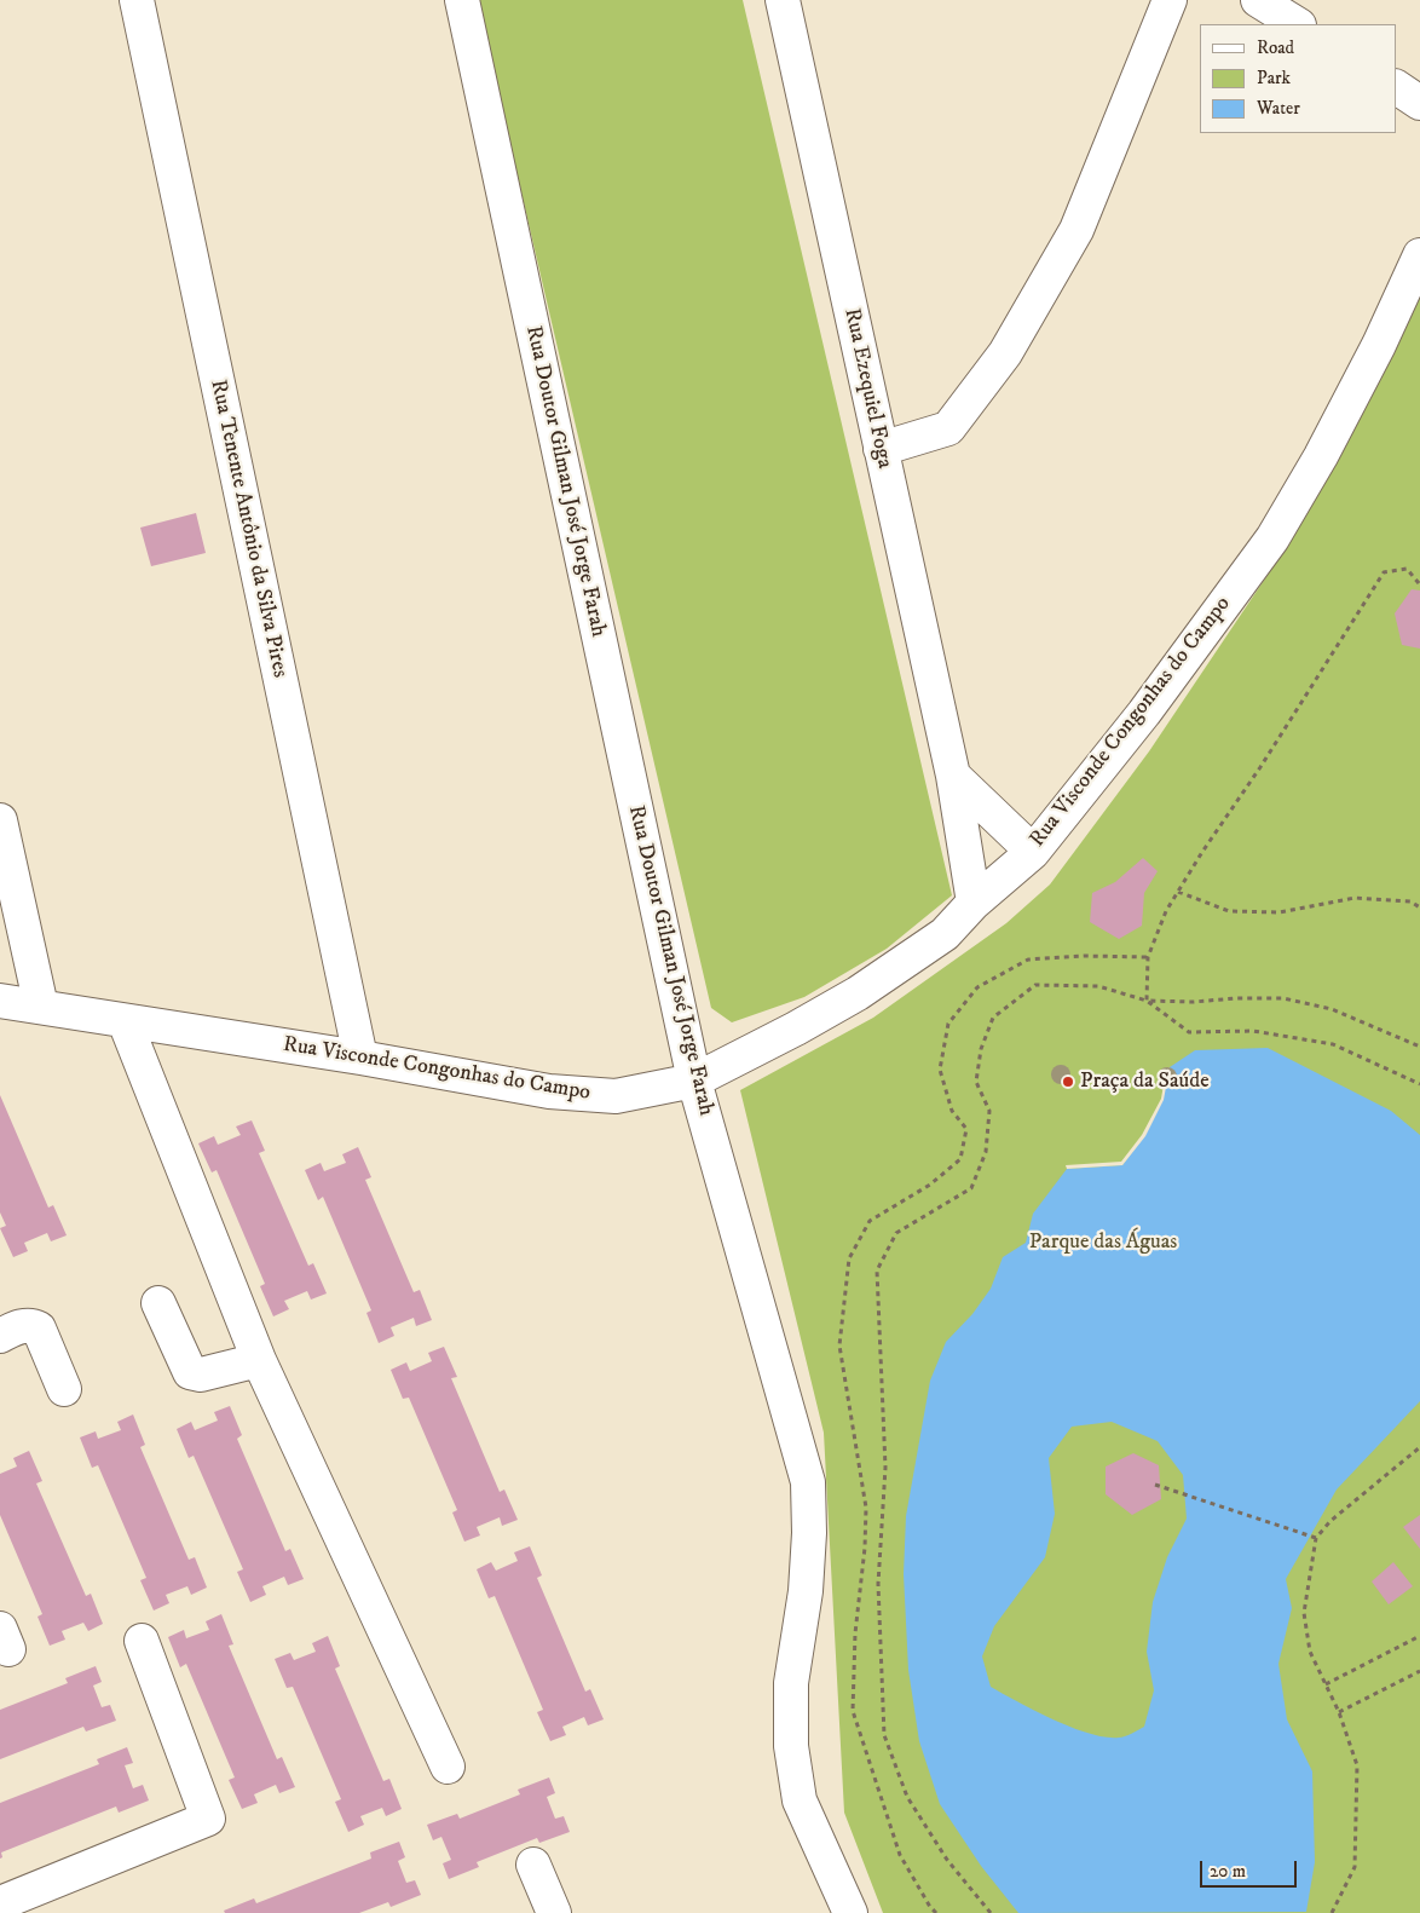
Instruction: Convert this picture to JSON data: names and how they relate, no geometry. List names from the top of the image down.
{
  "streets": {
    "street": [
      "Rua Ezequiel Foga",
      "Rua Doutor Gilman José Jorge Farah",
      "Rua Tenente Antônio da Silva Pires",
      "Rua Visconde Congonhas do Campo"
    ]
  },
  "crossings": [
    ["Rua Ezequiel Foga", "Rua Visconde Congonhas do Campo"],
    ["Rua Doutor Gilman José Jorge Farah", "Rua Visconde Congonhas do Campo"],
    ["Rua Tenente Antônio da Silva Pires", "Rua Visconde Congonhas do Campo"]
  ],
  "parks": ["Parque das Águas"],
  "places": ["Praça da Saúde"],
  "legend": ["Road", "Park", "Water"],
  "scale_bar": "20 m"
}
